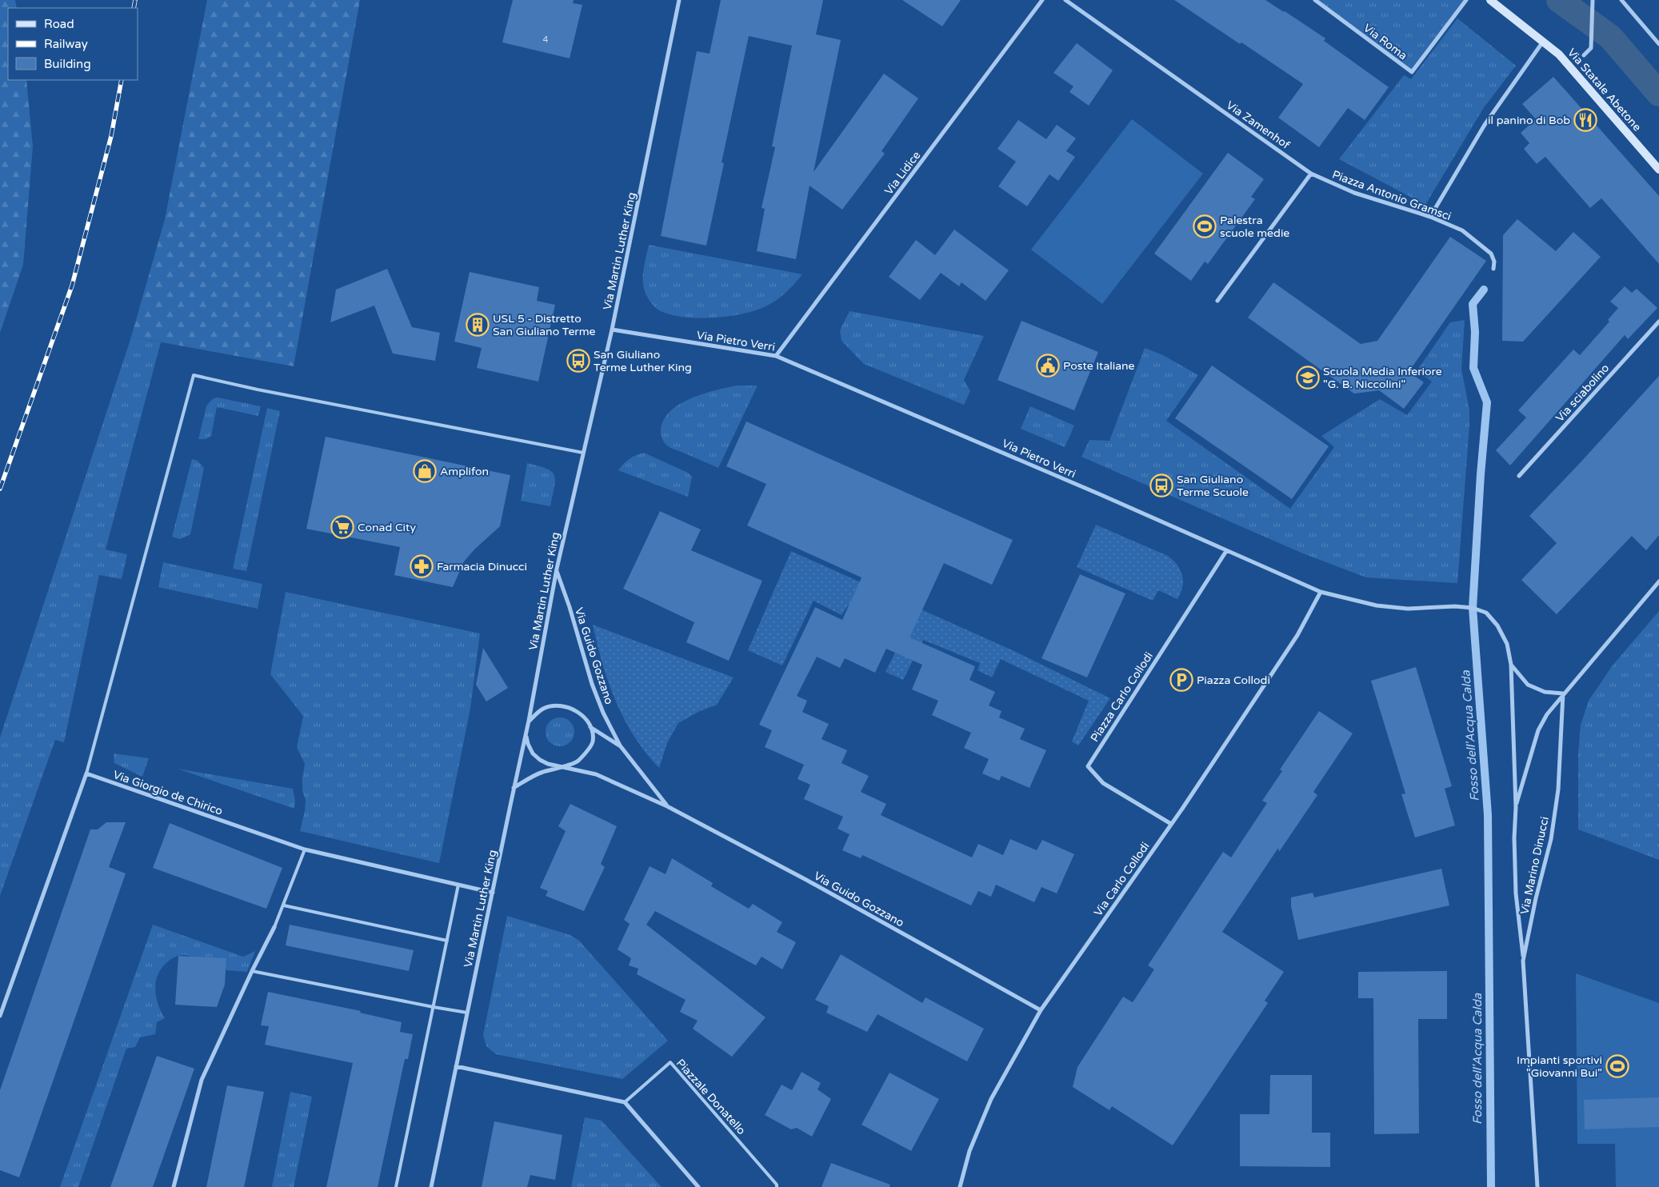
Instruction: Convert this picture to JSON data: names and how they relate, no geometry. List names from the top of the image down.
{
  "streets": {
    "main road": ["Via Statale Abetone"],
    "street": [
      "Via Roma",
      "Via Zamenhof",
      "Via Lidice",
      "Piazza Antonio Gramsci",
      "Via Martin Luther King",
      "Via Pietro Verri",
      "Via sciabolino",
      "Via Guido Gozzano",
      "Piazza Carlo Collodi",
      "Via Giorgio de Chirico",
      "Via Marino Dinucci",
      "Via Carlo Collodi"
    ],
    "lane": ["Piazzale Donatello"]
  },
  "crossings": [
    ["Via Zamenhof", "Piazza Antonio Gramsci"],
    ["Via Lidice", "Via Pietro Verri"],
    ["Via Martin Luther King", "Via Pietro Verri"],
    ["Via Martin Luther King", "Via Guido Gozzano"],
    ["Via Martin Luther King", "Via Giorgio de Chirico"],
    ["Via Pietro Verri", "Piazza Carlo Collodi"],
    ["Via Pietro Verri", "Via Carlo Collodi"],
    ["Via Guido Gozzano", "Via Carlo Collodi"],
    ["Piazza Carlo Collodi", "Via Carlo Collodi"]
  ],
  "water": ["Fosso dell'Acqua Calda"],
  "places": {
    "restaurant": ["il panino di Bob"],
    "sports": ["Palestra scuole medie", "Impianti sportivi \"Giovanni Bui\""],
    "building": ["USL 5 - Distretto San Giuliano Terme"],
    "bus stop": ["San Giuliano Terme Luther King", "San Giuliano Terme Scuole"],
    "public building": ["Poste Italiane"],
    "school or university": ["Scuola Media Inferiore \"G. B. Niccolini\""],
    "shop": ["Amplifon"],
    "supermarket": ["Conad City"],
    "pharmacy": ["Farmacia Dinucci"],
    "parking": ["Piazza Collodi"]
  },
  "house_numbers": ["4"],
  "legend": ["Road", "Railway", "Building"]
}
